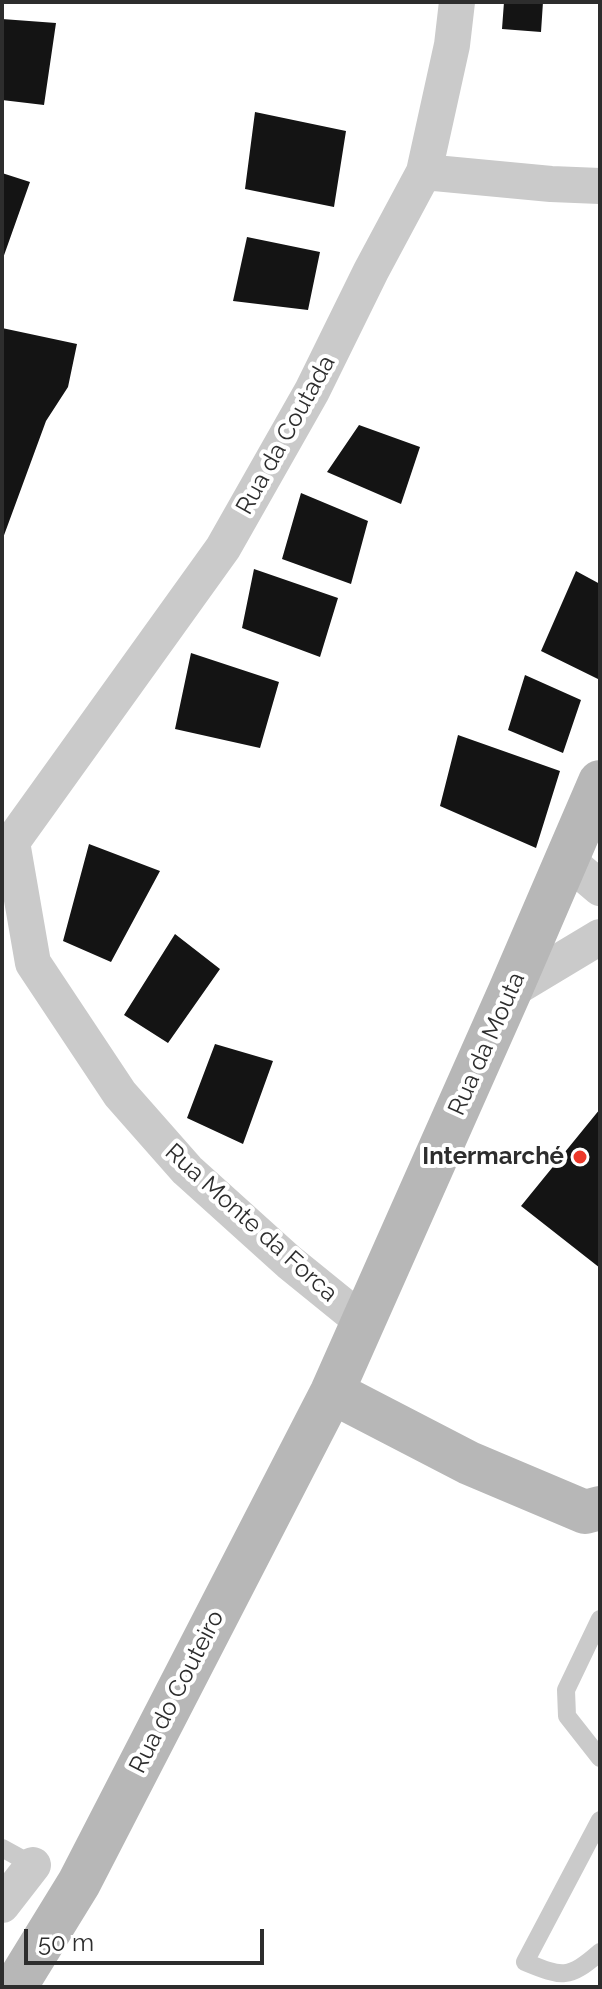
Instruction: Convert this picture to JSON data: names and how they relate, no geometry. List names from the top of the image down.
{
  "streets": {
    "main road": ["Rua da Mouta", "Rua do Couteiro"],
    "street": ["Rua da Coutada", "Rua Monte da Forca"]
  },
  "crossings": [
    ["Rua da Coutada", "Rua Monte da Forca"],
    ["Rua da Mouta", "Rua Monte da Forca"],
    ["Rua da Mouta", "Rua do Couteiro"]
  ],
  "places": ["Intermarché"],
  "scale_bar": "50 m"
}
